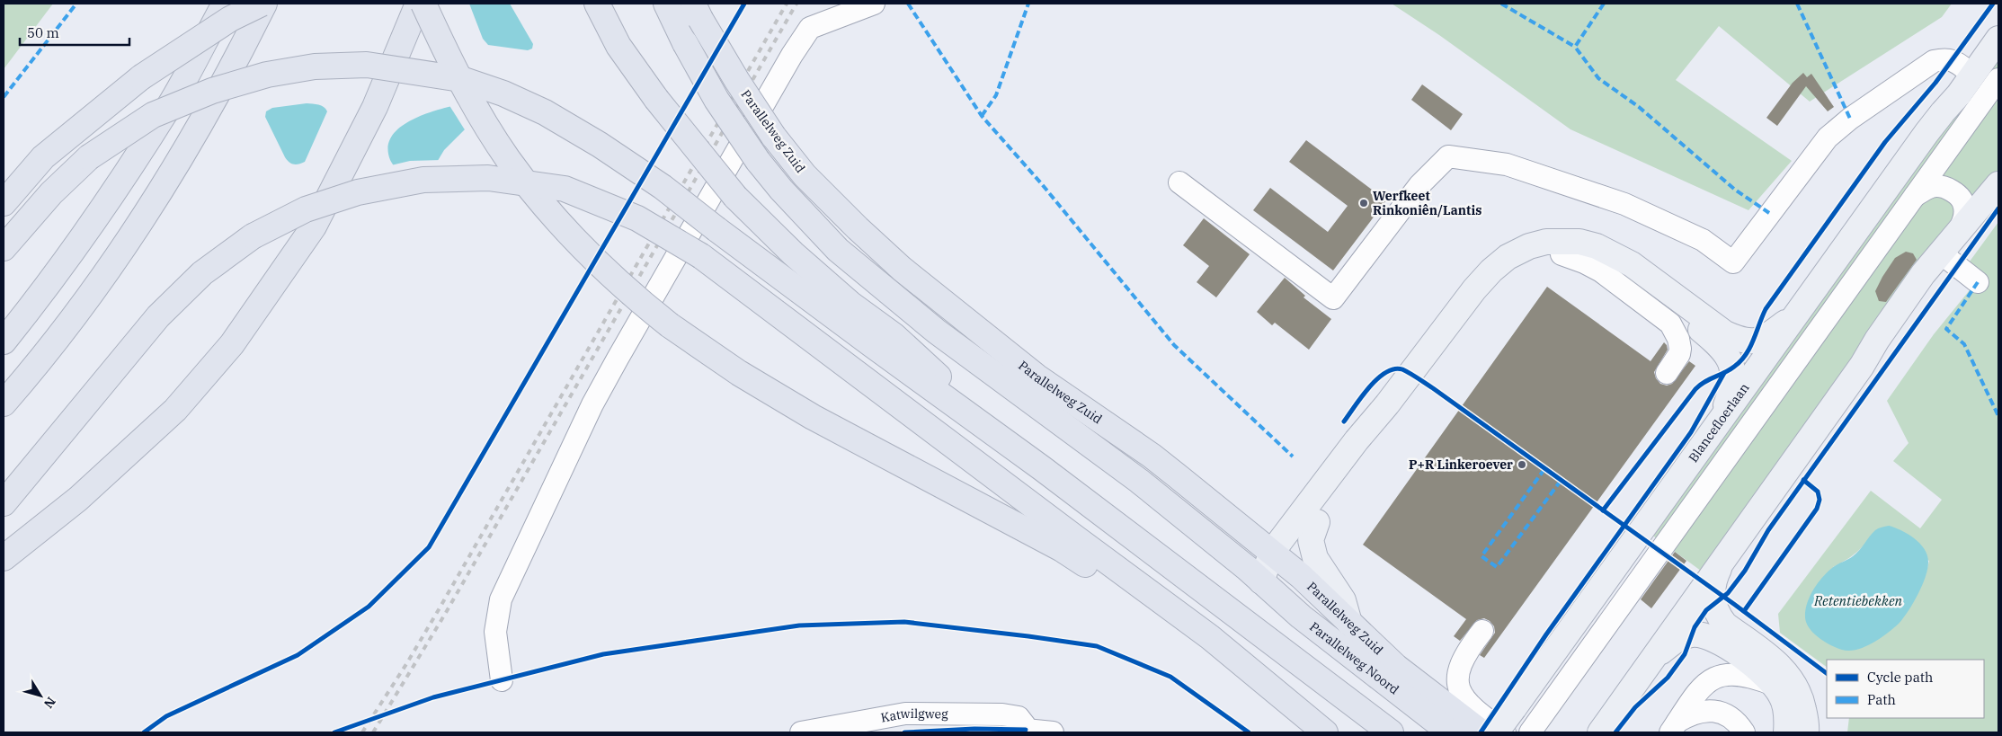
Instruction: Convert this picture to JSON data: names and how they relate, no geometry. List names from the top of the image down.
{
  "streets": {
    "highway": ["Parallelweg Zuid", "Parallelweg Noord"],
    "main road": ["Blancefloerlaan"],
    "street": ["Katwilgweg"]
  },
  "crossings": [
    ["Parallelweg Zuid", "Parallelweg Noord"]
  ],
  "water": ["Retentiebekken"],
  "places": ["Werfkeet Rinkoniên/Lantis", "P+R Linkeroever"],
  "legend": ["Cycle path", "Path"],
  "scale_bar": "50 m",
  "north": "bottom right"
}
